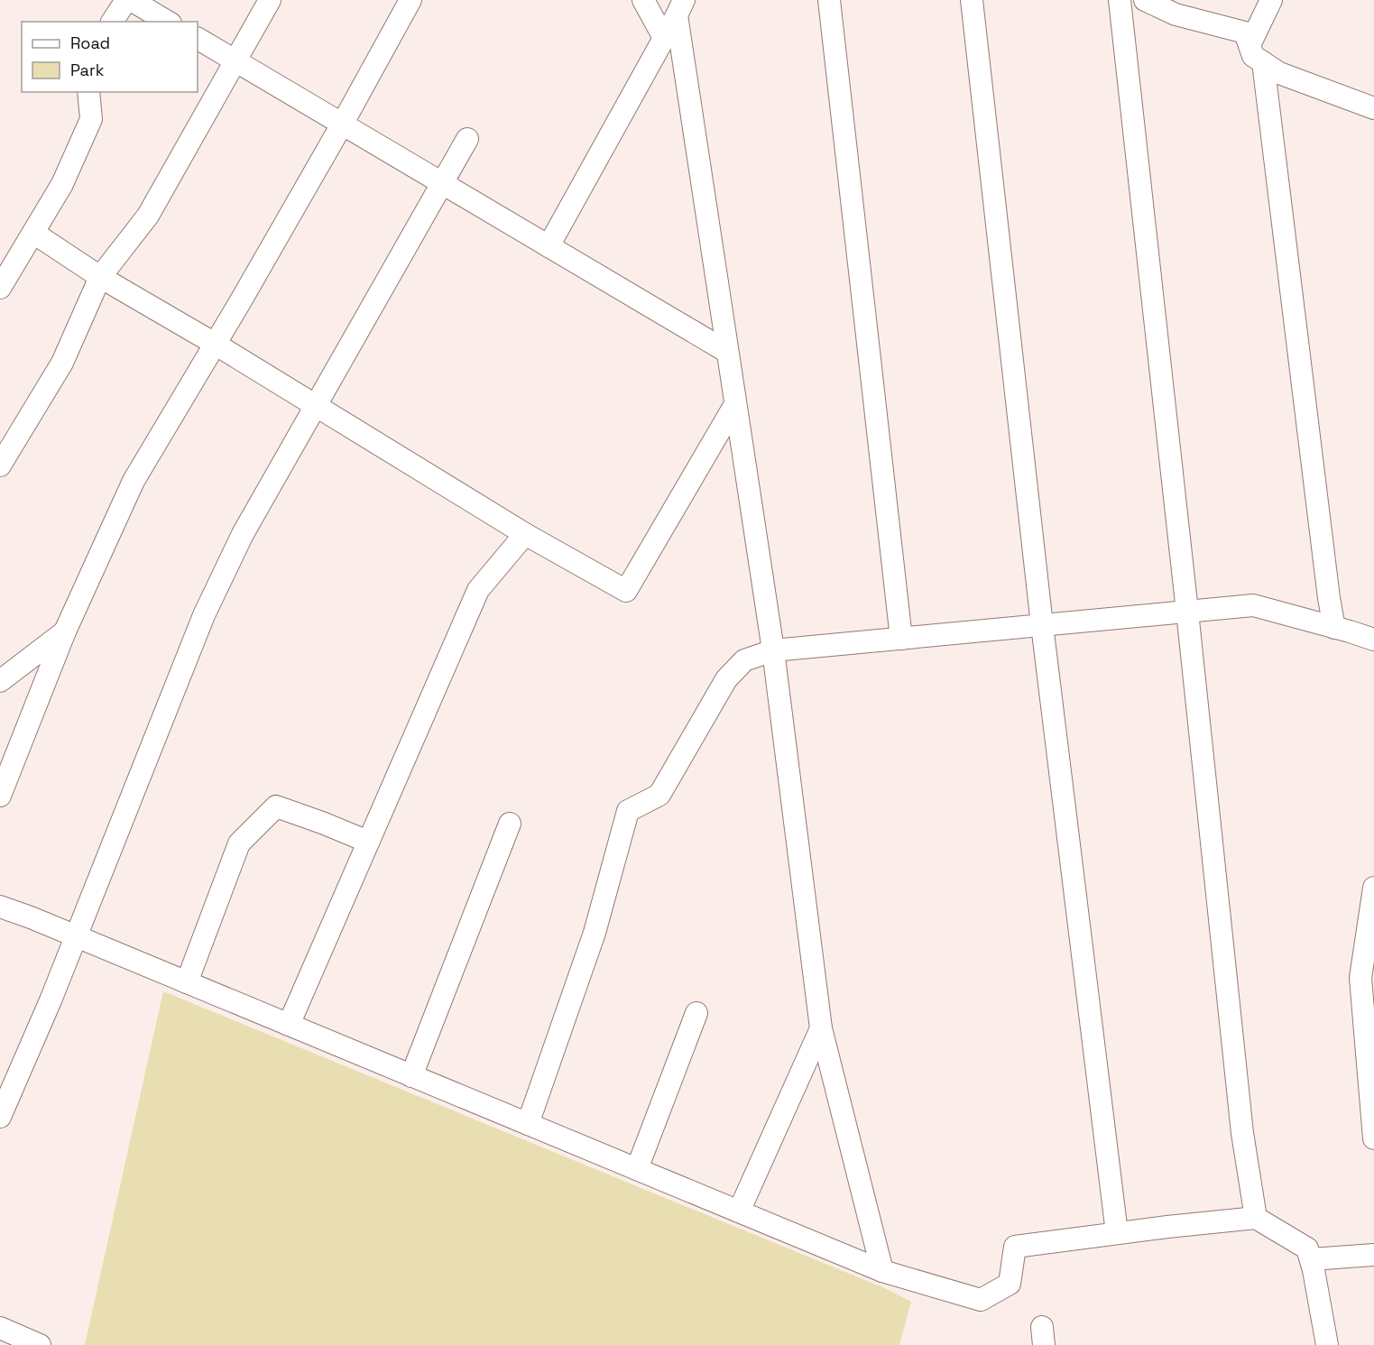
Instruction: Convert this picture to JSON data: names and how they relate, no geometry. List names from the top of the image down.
{
  "legend": ["Road", "Park"]
}
